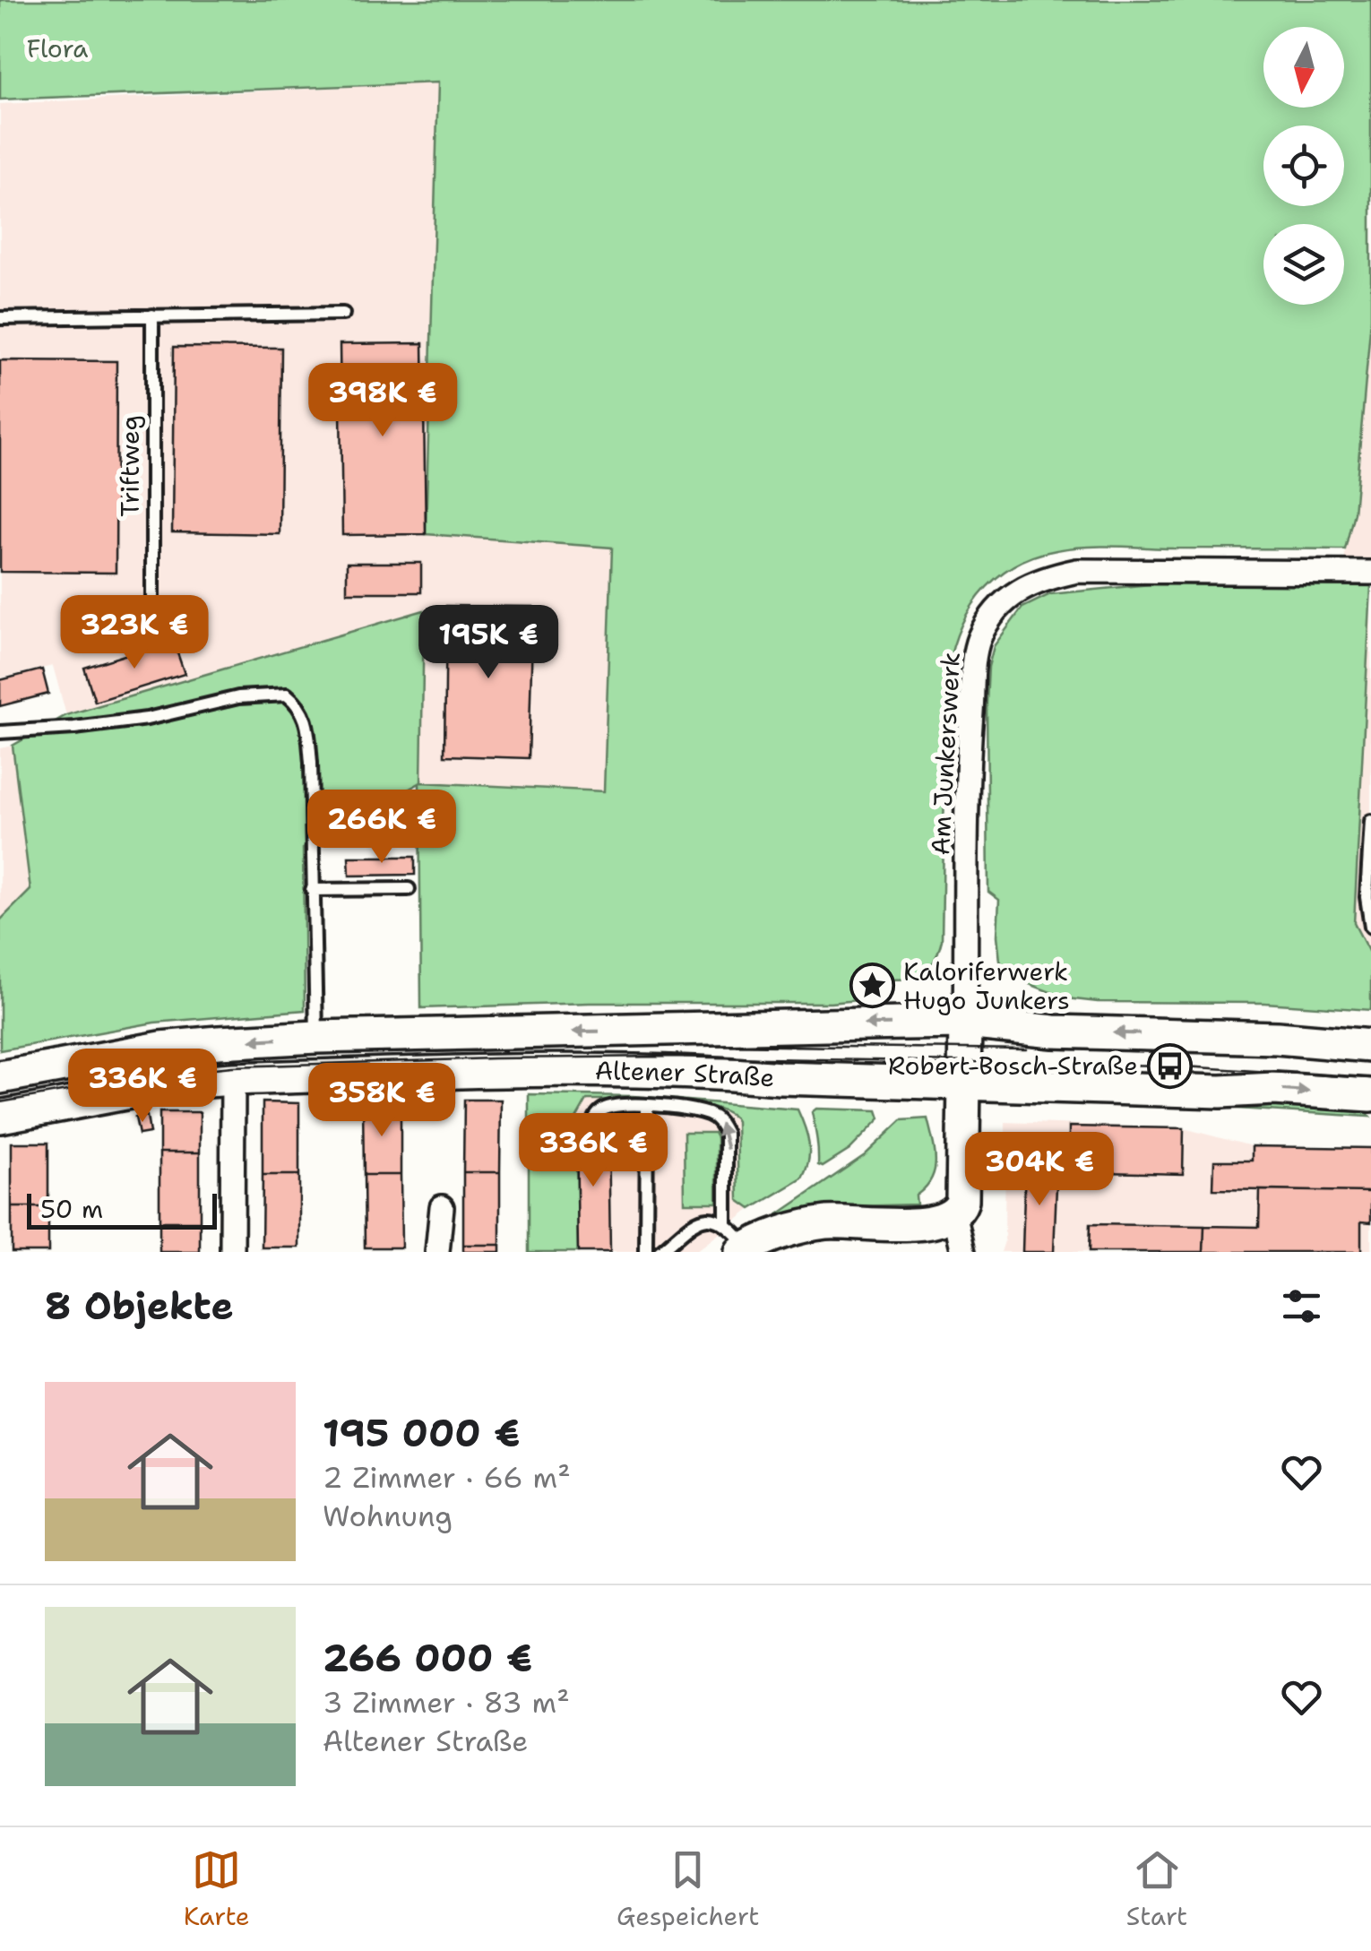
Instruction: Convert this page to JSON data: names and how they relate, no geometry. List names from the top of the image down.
{
  "streets": {
    "main road": ["Altener Straße"],
    "street": ["Am Junkerswerk"],
    "lane": ["Triftweg"]
  },
  "crossings": [
    ["Am Junkerswerk", "Altener Straße"]
  ],
  "parks": ["Flora"],
  "places": {
    "place": ["Kaloriferwerk Hugo Junkers"],
    "bus stop": ["Robert-Bosch-Straße"]
  },
  "scale_bar": "50 m",
  "north": "bottom",
  "page": {
    "price": [
      "398K €",
      "323K €",
      "195K €",
      "266K €",
      "336K €",
      "358K €",
      "336K €",
      "304K €"
    ],
    "scale": "50 m",
    "heading": "8 Objekte",
    "list": [
      {
        "name": "195 000 €",
        "note": "2 Zimmer · 66 m² · Wohnung"
      },
      {
        "name": "266 000 €",
        "note": "3 Zimmer · 83 m² · Altener Straße"
      }
    ],
    "tabs": ["Karte", "Gespeichert", "Start"]
  }
}
